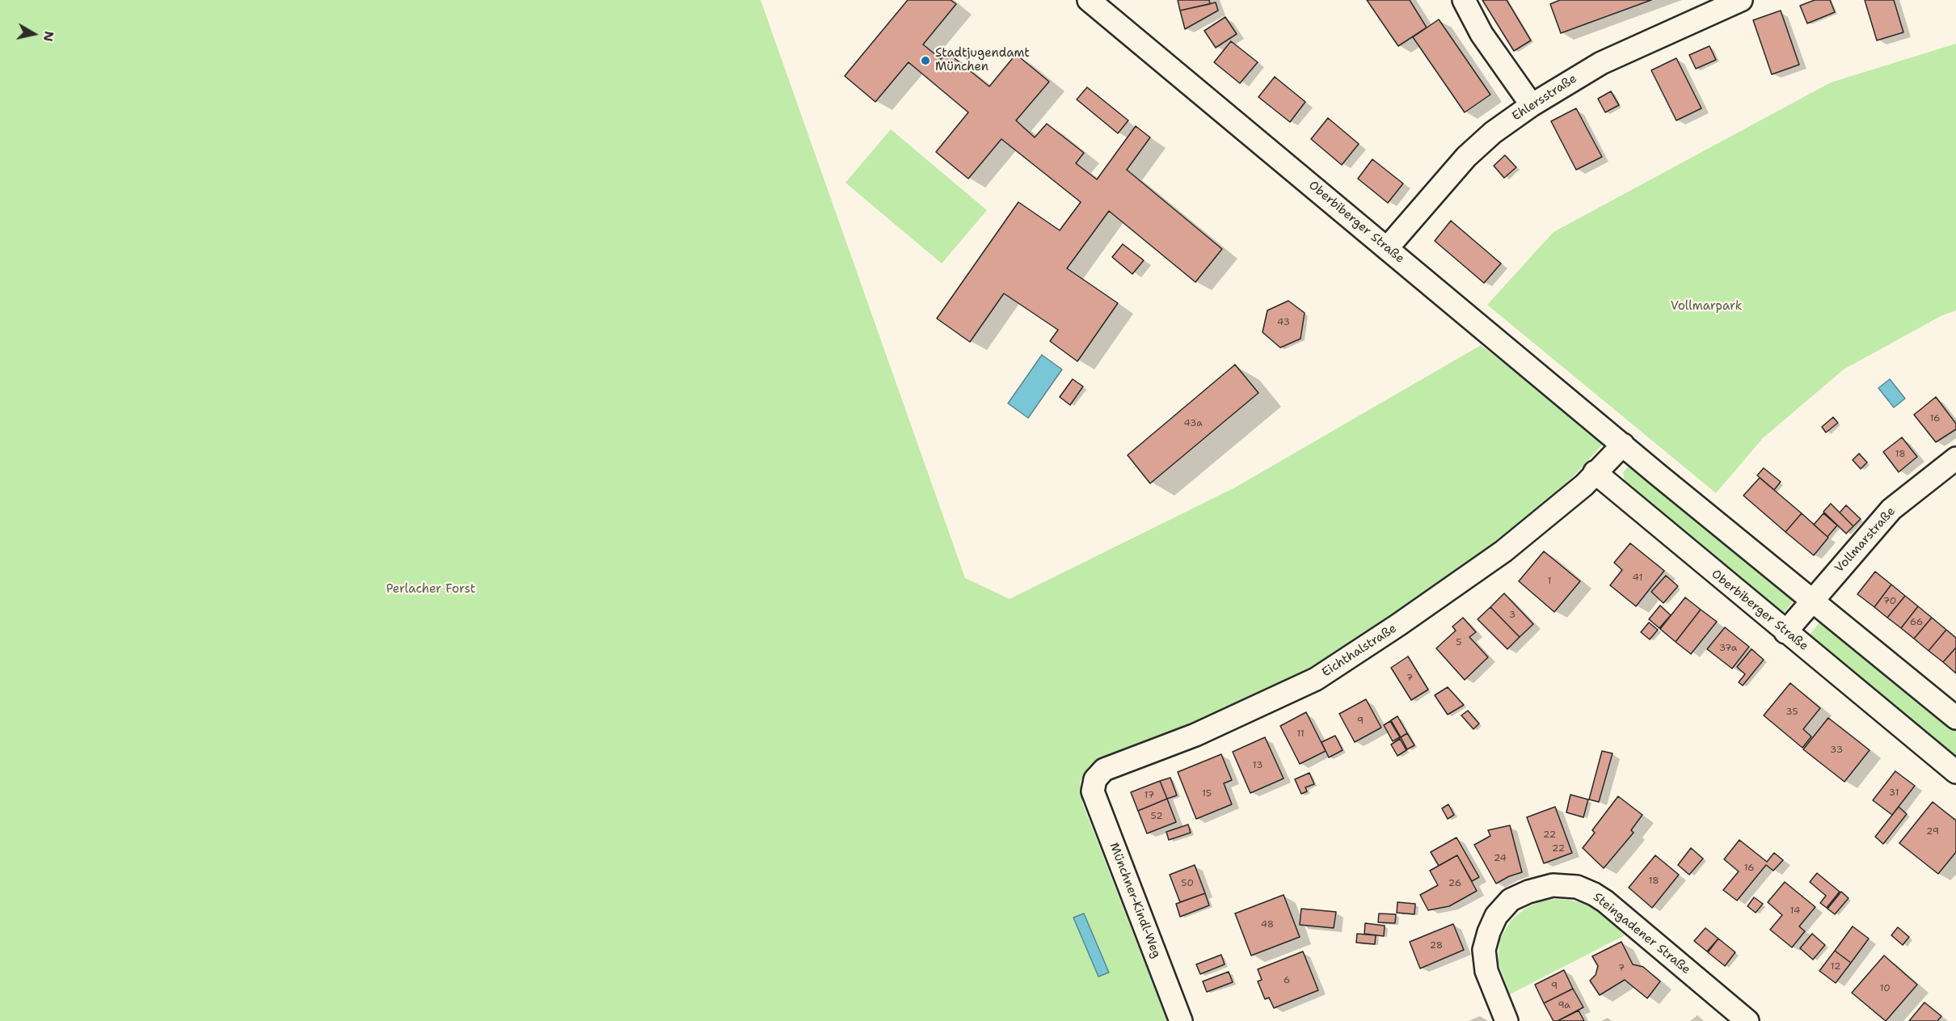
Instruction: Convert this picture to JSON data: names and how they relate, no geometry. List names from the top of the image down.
{
  "streets": {
    "street": [
      "Ehlersstraße",
      "Oberbiberger Straße",
      "Vollmarstraße",
      "Eichthalstraße",
      "Münchner-Kindl-Weg",
      "Steingadener Straße"
    ]
  },
  "crossings": [
    ["Ehlersstraße", "Oberbiberger Straße"],
    ["Oberbiberger Straße", "Vollmarstraße"],
    ["Oberbiberger Straße", "Eichthalstraße"],
    ["Eichthalstraße", "Münchner-Kindl-Weg"]
  ],
  "parks": ["Vollmarpark", "Perlacher Forst"],
  "places": ["Stadtjugendamt München"],
  "house_numbers": [
    "43",
    "16",
    "43a",
    "18",
    "41",
    "1",
    "70",
    "3",
    "66",
    "5",
    "37a",
    "7",
    "35",
    "9",
    "11",
    "33",
    "13",
    "31",
    "15",
    "17",
    "52",
    "29",
    "22",
    "22",
    "24",
    "16",
    "18",
    "50",
    "26",
    "14",
    "48",
    "28",
    "12",
    "7",
    "6",
    "9",
    "10",
    "9a"
  ],
  "north": "right"
}
